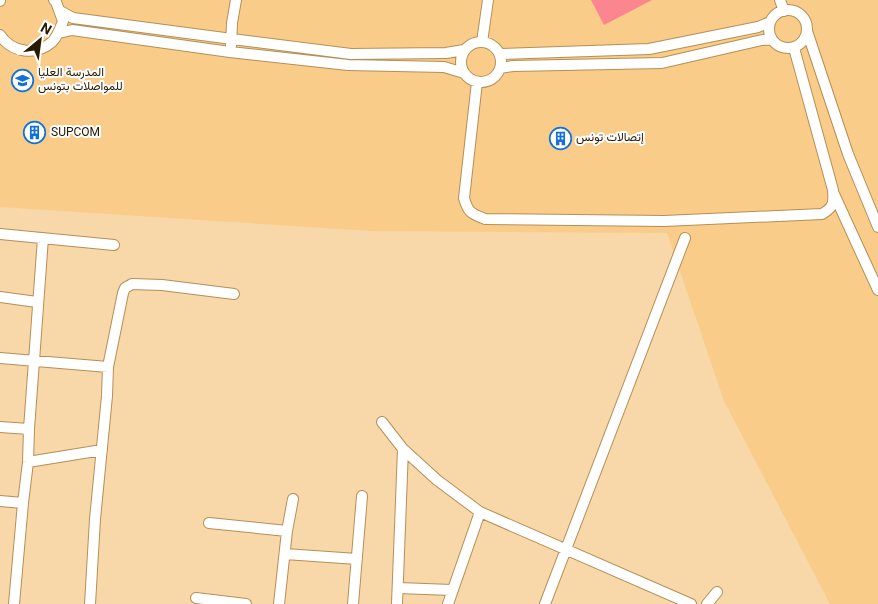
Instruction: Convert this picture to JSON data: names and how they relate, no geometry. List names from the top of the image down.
{
  "places": {
    "school or university": ["المدرسة العليا للمواصلات بتونس"],
    "building": ["SUPCOM", "إتصالات تونس"]
  },
  "north": "top right"
}
